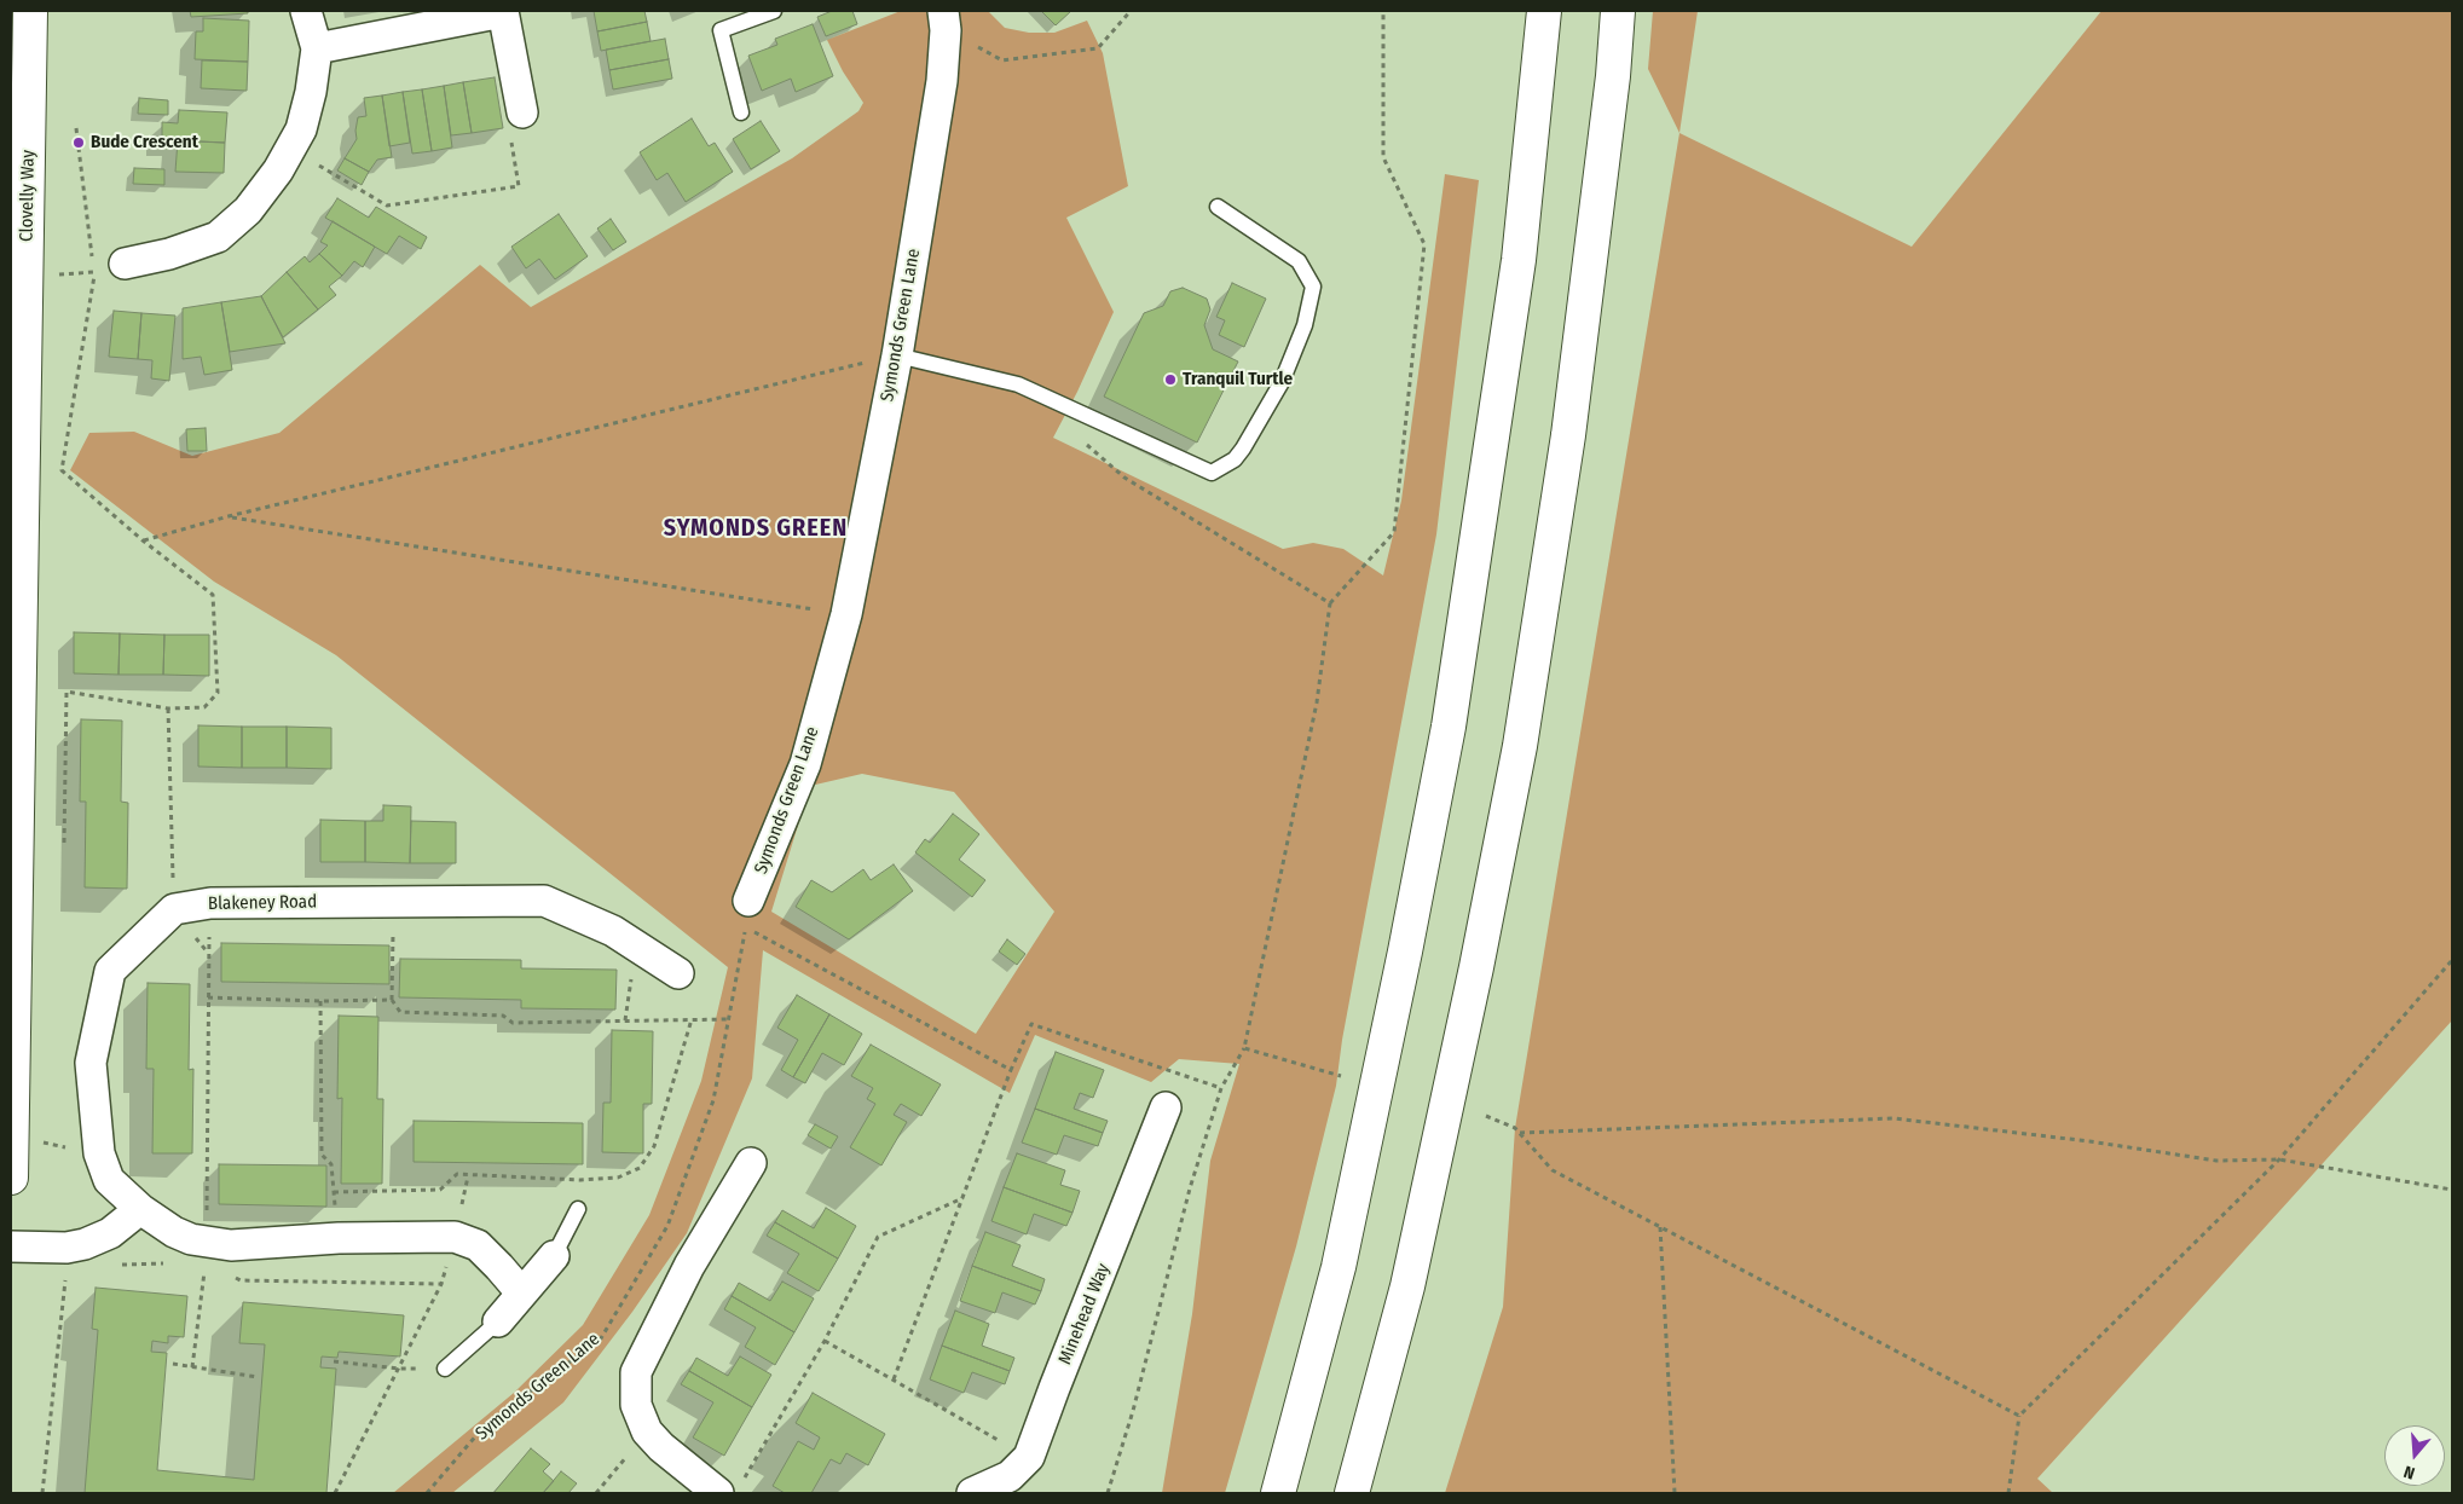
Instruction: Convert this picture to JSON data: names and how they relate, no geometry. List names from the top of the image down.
{
  "streets": {
    "main road": ["Clovelly Way"],
    "street": ["Symonds Green Lane", "Blakeney Road", "Minehead Way"]
  },
  "districts": ["SYMONDS GREEN"],
  "places": ["Bude Crescent", "Tranquil Turtle"],
  "north": "bottom"
}
